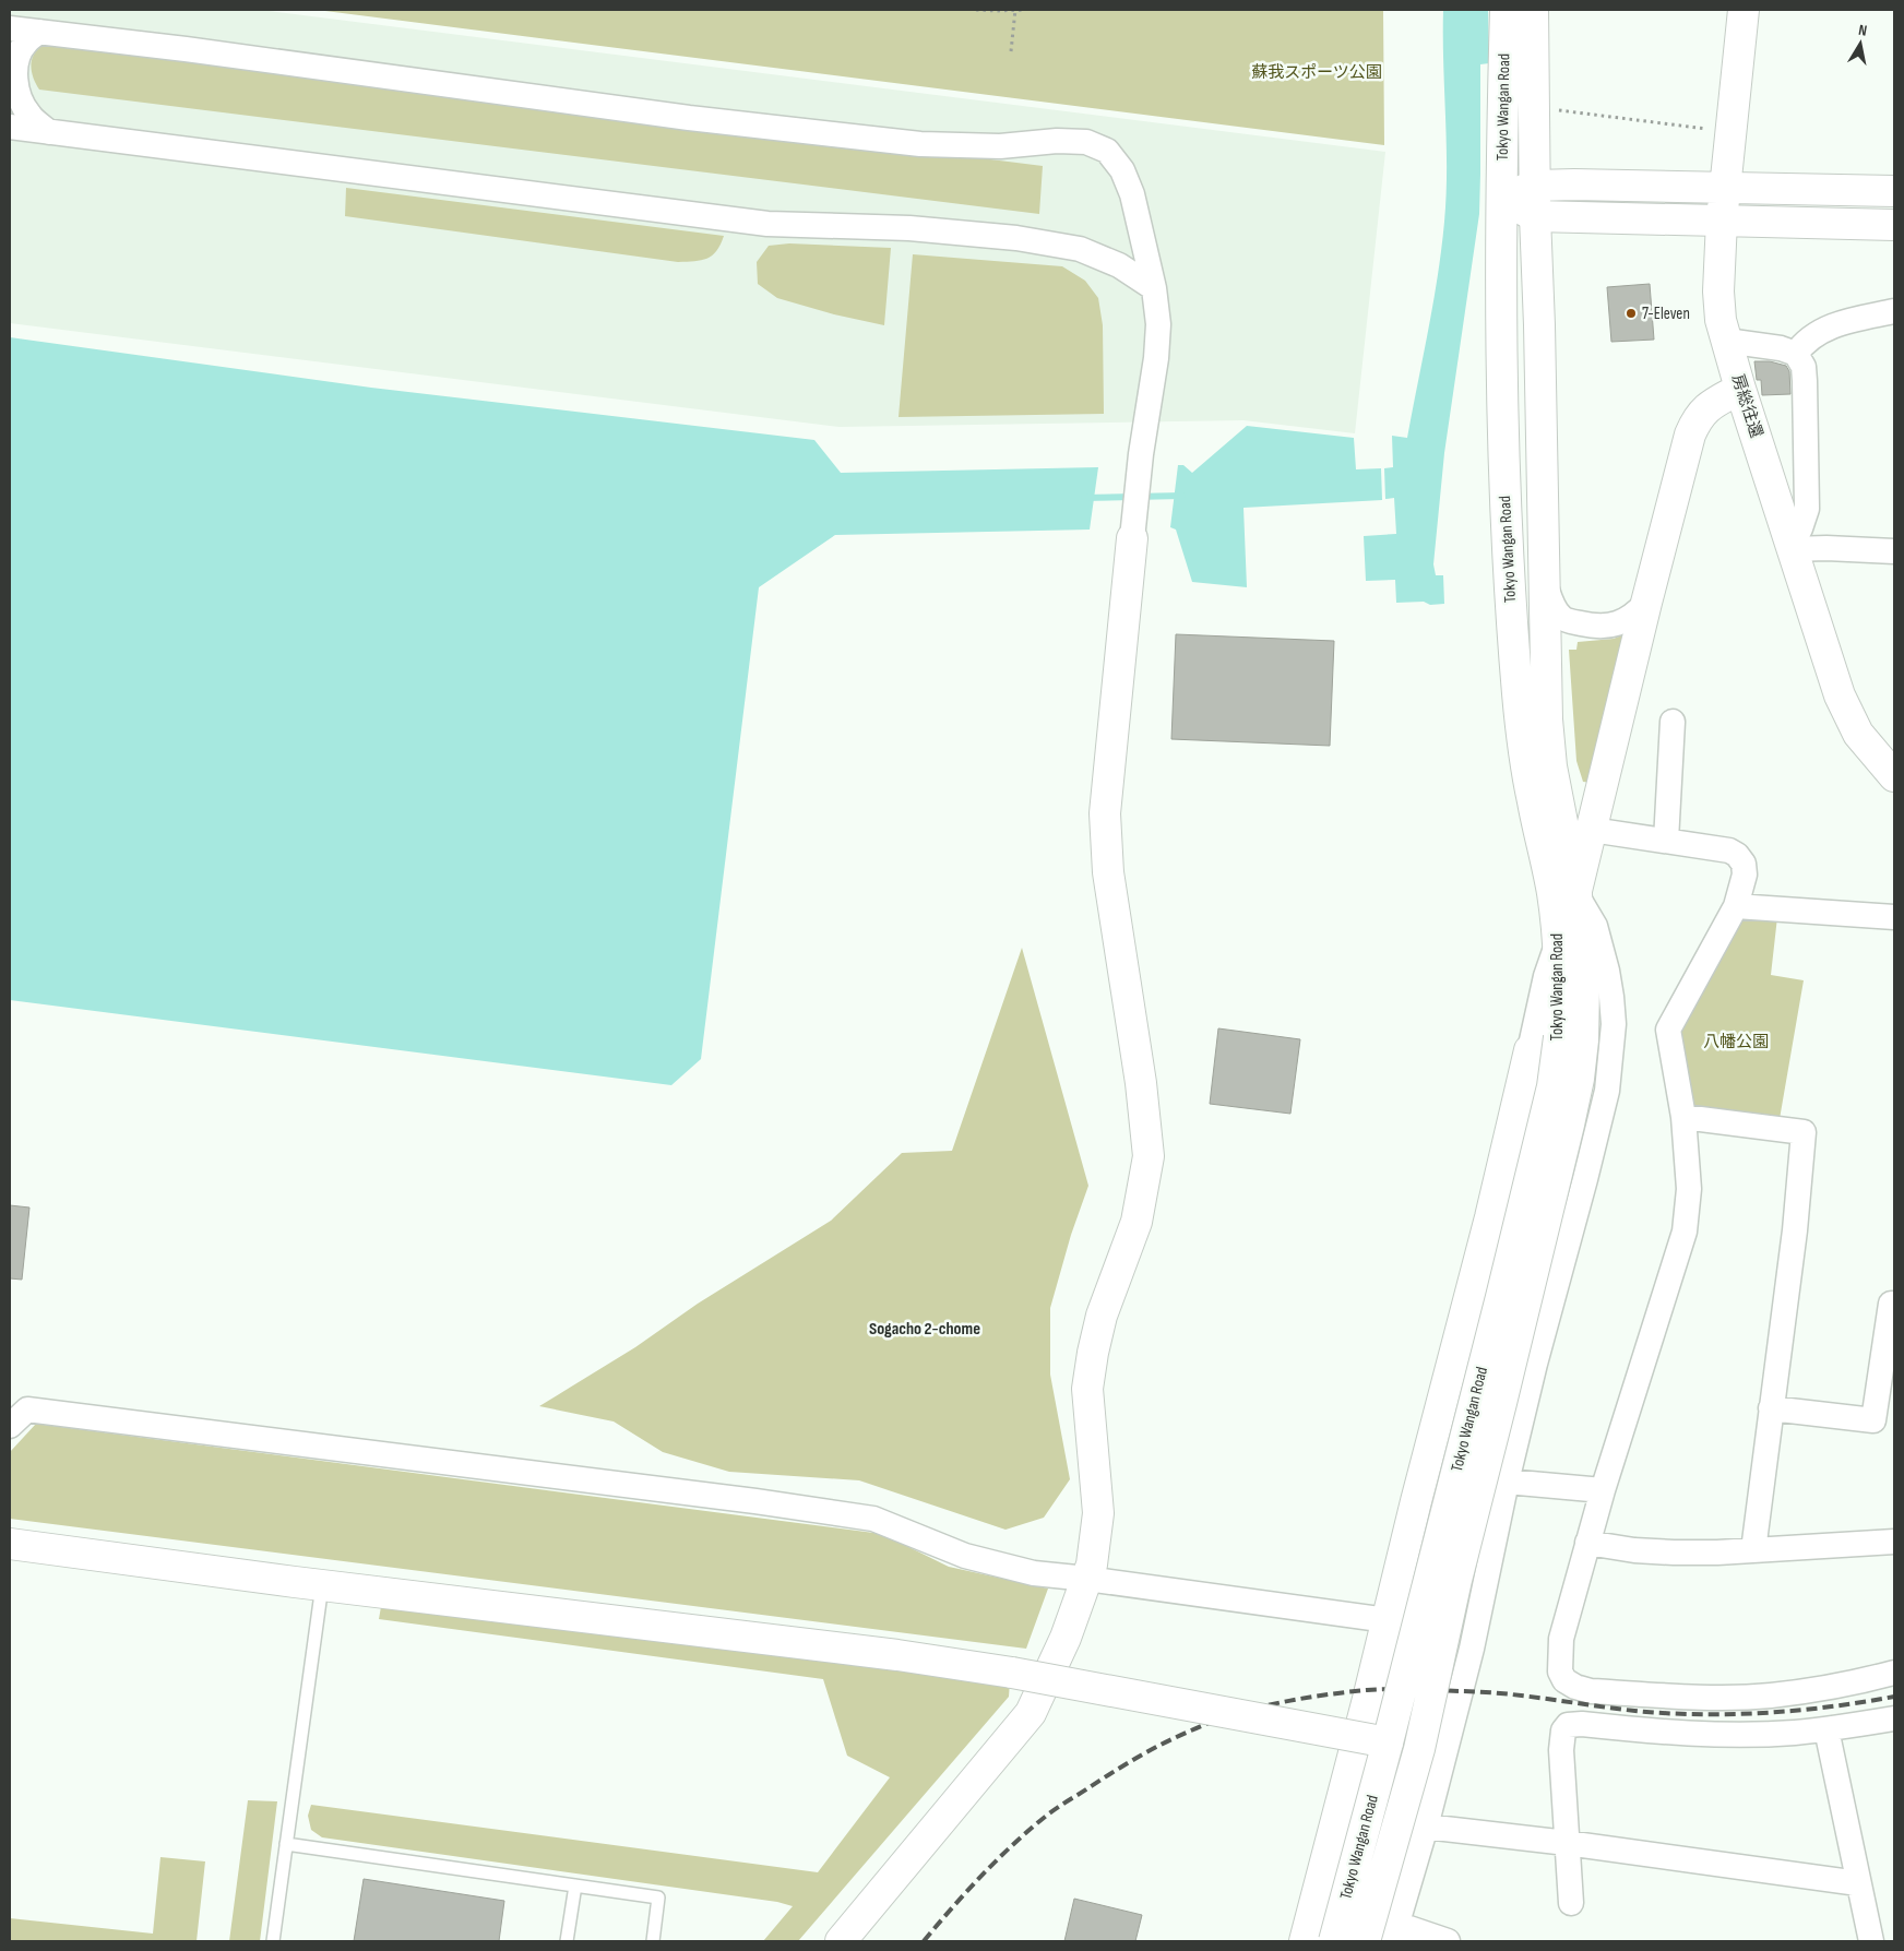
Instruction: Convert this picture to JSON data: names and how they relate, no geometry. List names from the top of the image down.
{
  "streets": {
    "main road": ["Tokyo Wangan Road", "房総往還"]
  },
  "districts": ["Sogacho 2-chome"],
  "parks": ["蘇我スポーツ公園", "八幡公園"],
  "places": ["7-Eleven"],
  "north": "top"
}
